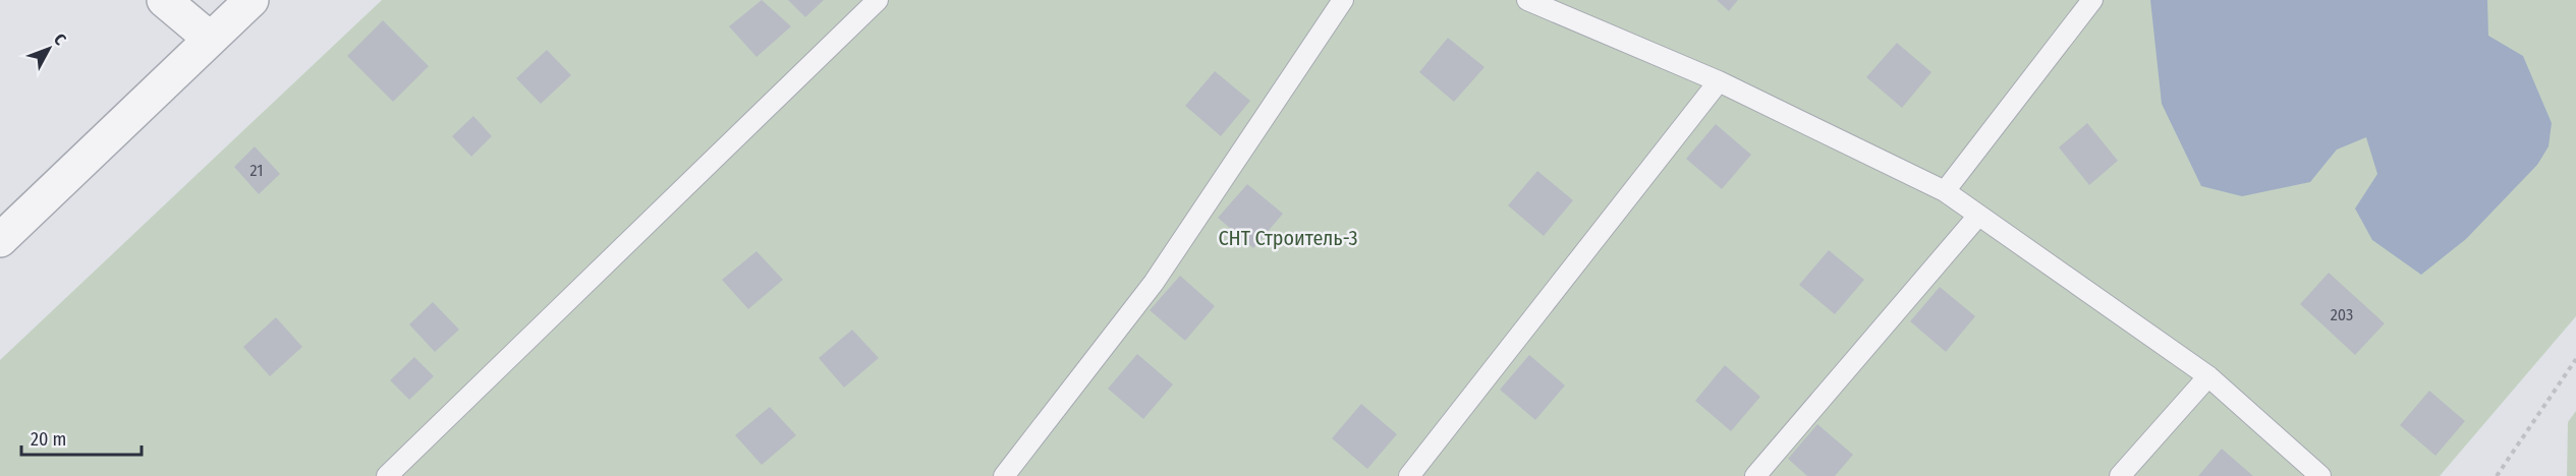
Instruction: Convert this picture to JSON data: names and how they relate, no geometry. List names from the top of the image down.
{
  "parks": ["СНТ Строитель-3"],
  "house_numbers": ["21", "203"],
  "scale_bar": "20 m",
  "north": "top right"
}
